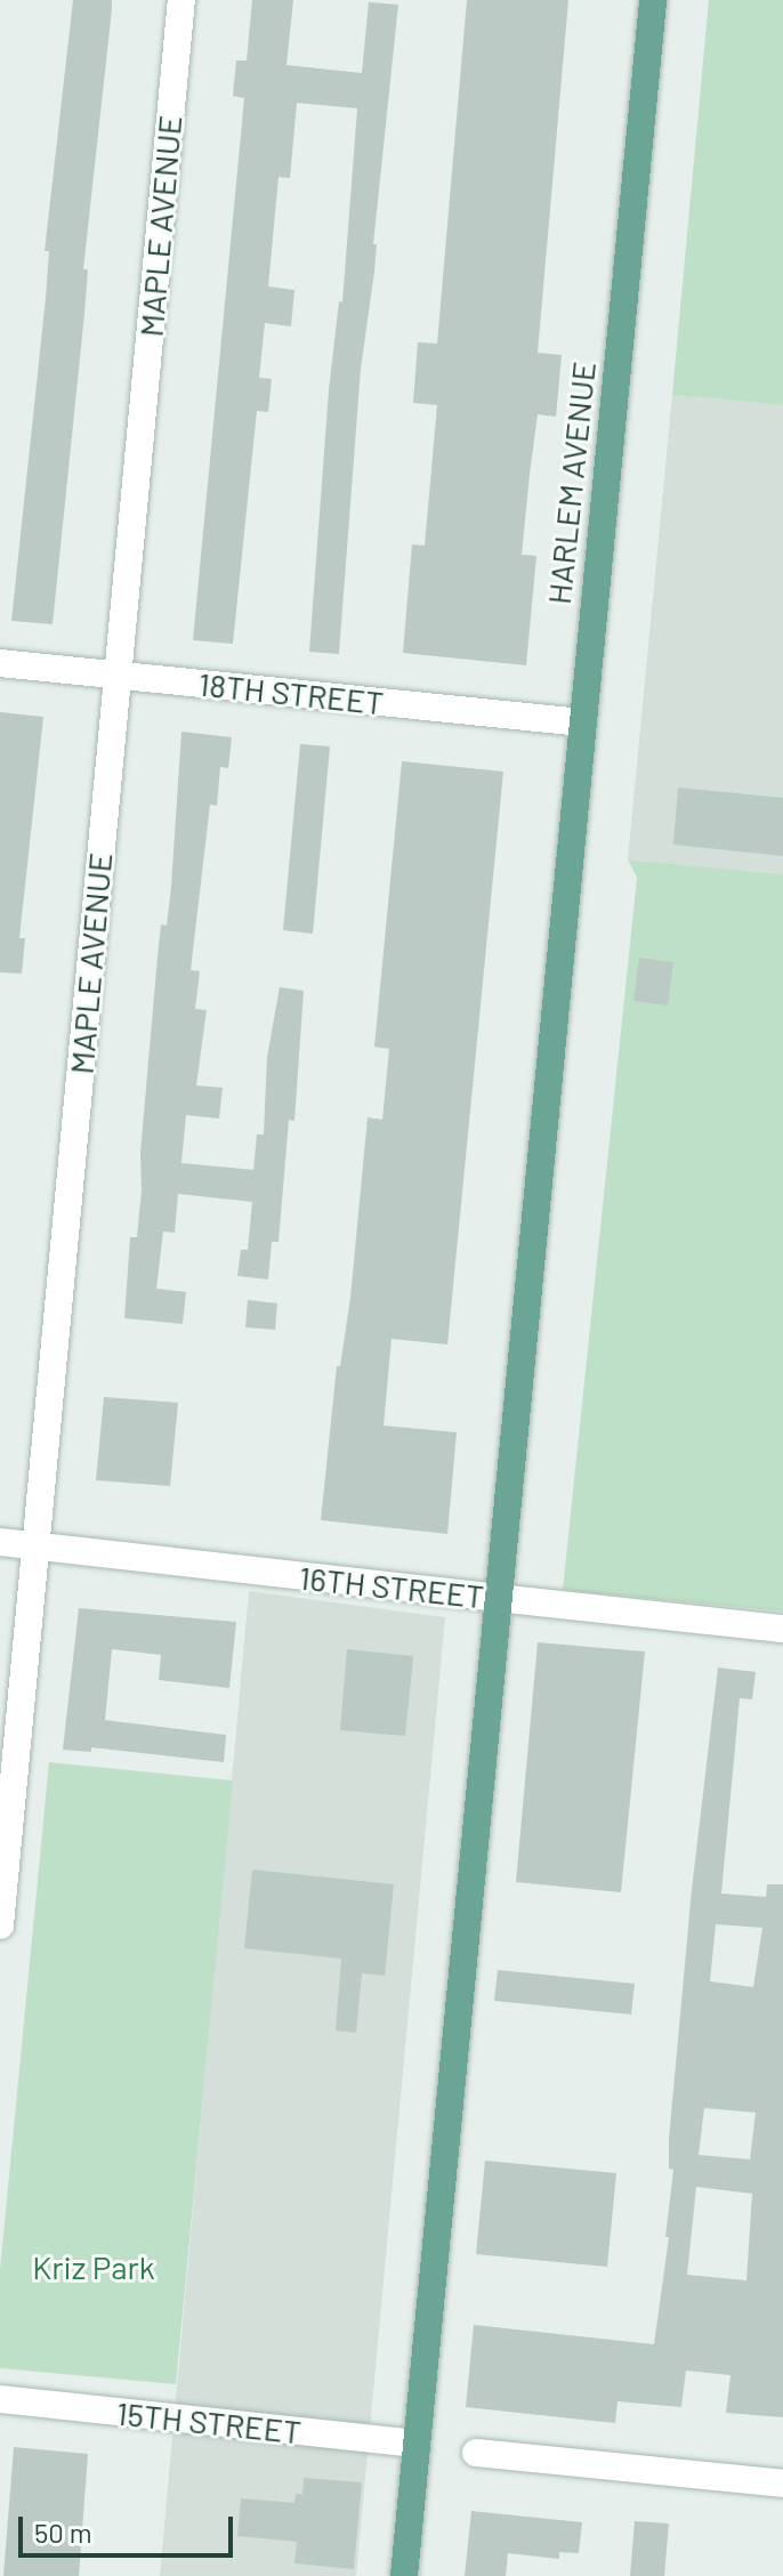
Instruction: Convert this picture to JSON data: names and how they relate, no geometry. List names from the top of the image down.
{
  "streets": {
    "main road": ["HARLEM AVENUE"],
    "street": [
      "MAPLE AVENUE",
      "18TH STREET",
      "16TH STREET",
      "15TH STREET"
    ]
  },
  "crossings": [
    ["MAPLE AVENUE", "18TH STREET"],
    ["MAPLE AVENUE", "16TH STREET"],
    ["HARLEM AVENUE", "18TH STREET"],
    ["HARLEM AVENUE", "16TH STREET"],
    ["HARLEM AVENUE", "15TH STREET"]
  ],
  "parks": ["Kriz Park"],
  "scale_bar": "50 m"
}
